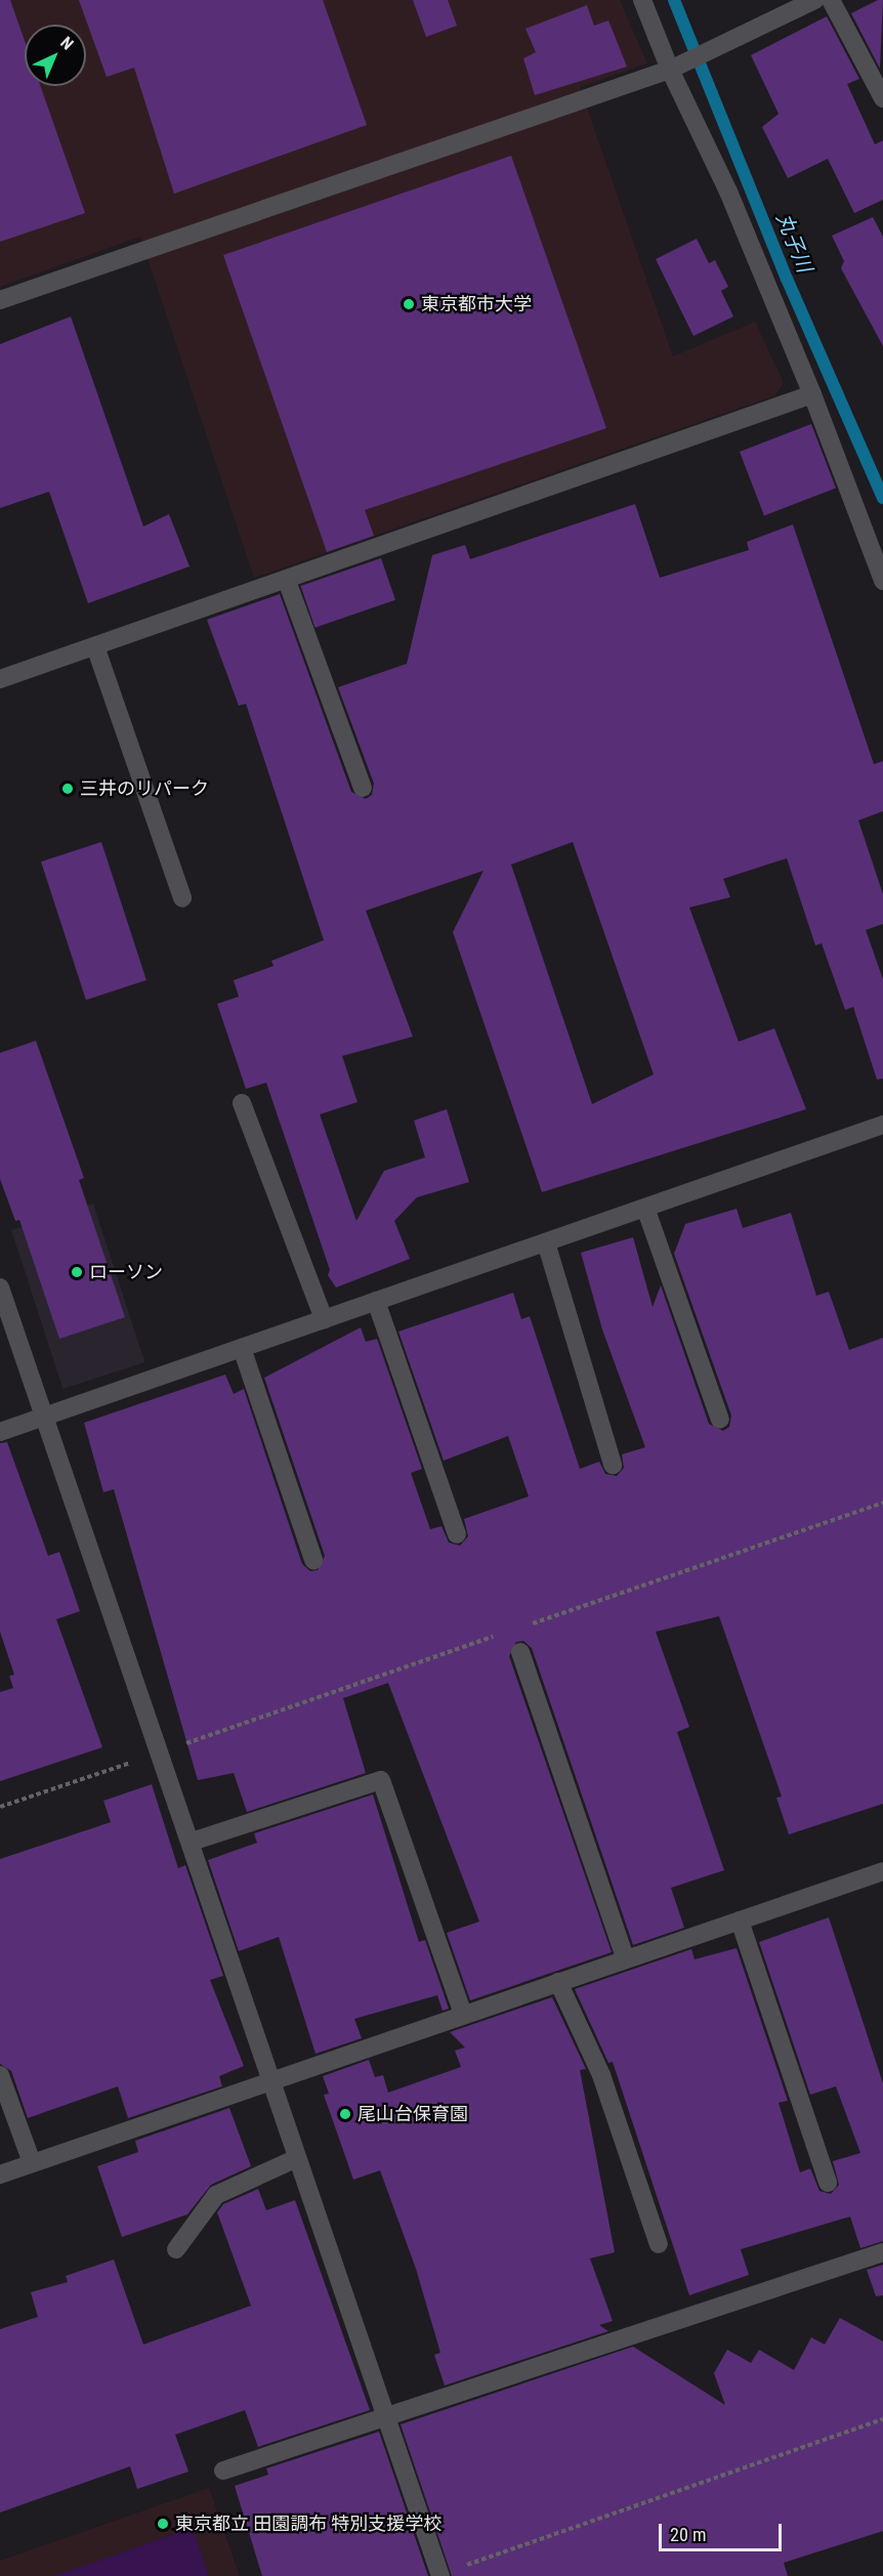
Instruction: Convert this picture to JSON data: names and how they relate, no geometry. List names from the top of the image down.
{
  "water": ["丸子川"],
  "places": [
    "東京都市大学",
    "三井のリパーク",
    "ローソン",
    "尾山台保育園",
    "東京都立 田園調布 特別支援学校"
  ],
  "scale_bar": "20 m",
  "north": "top right"
}
